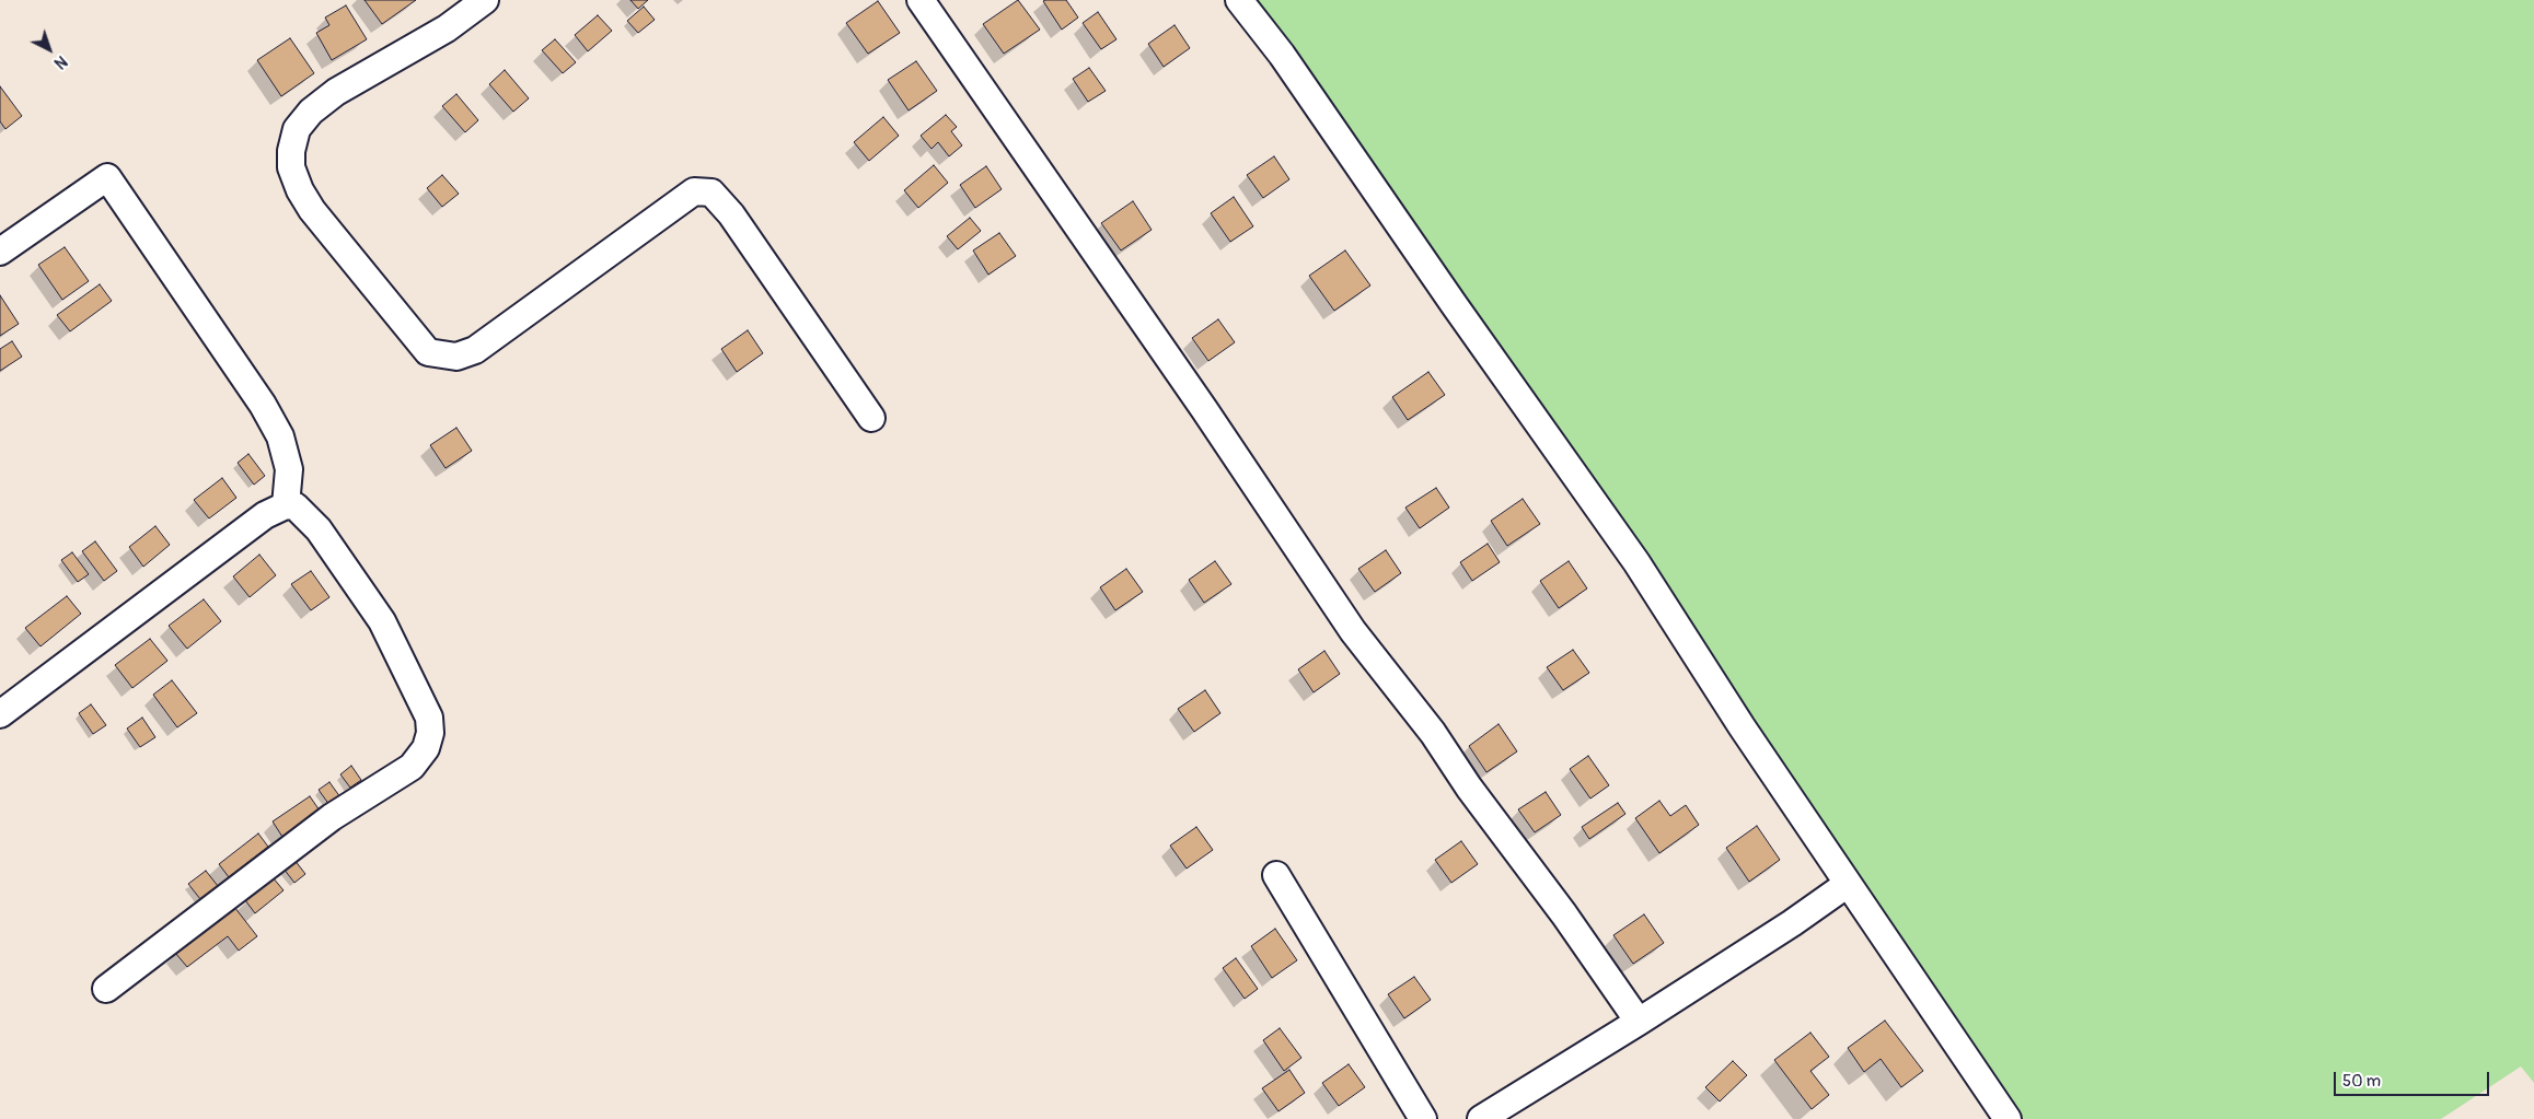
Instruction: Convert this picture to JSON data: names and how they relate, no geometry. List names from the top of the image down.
{
  "scale_bar": "50 m",
  "north": "bottom right"
}
